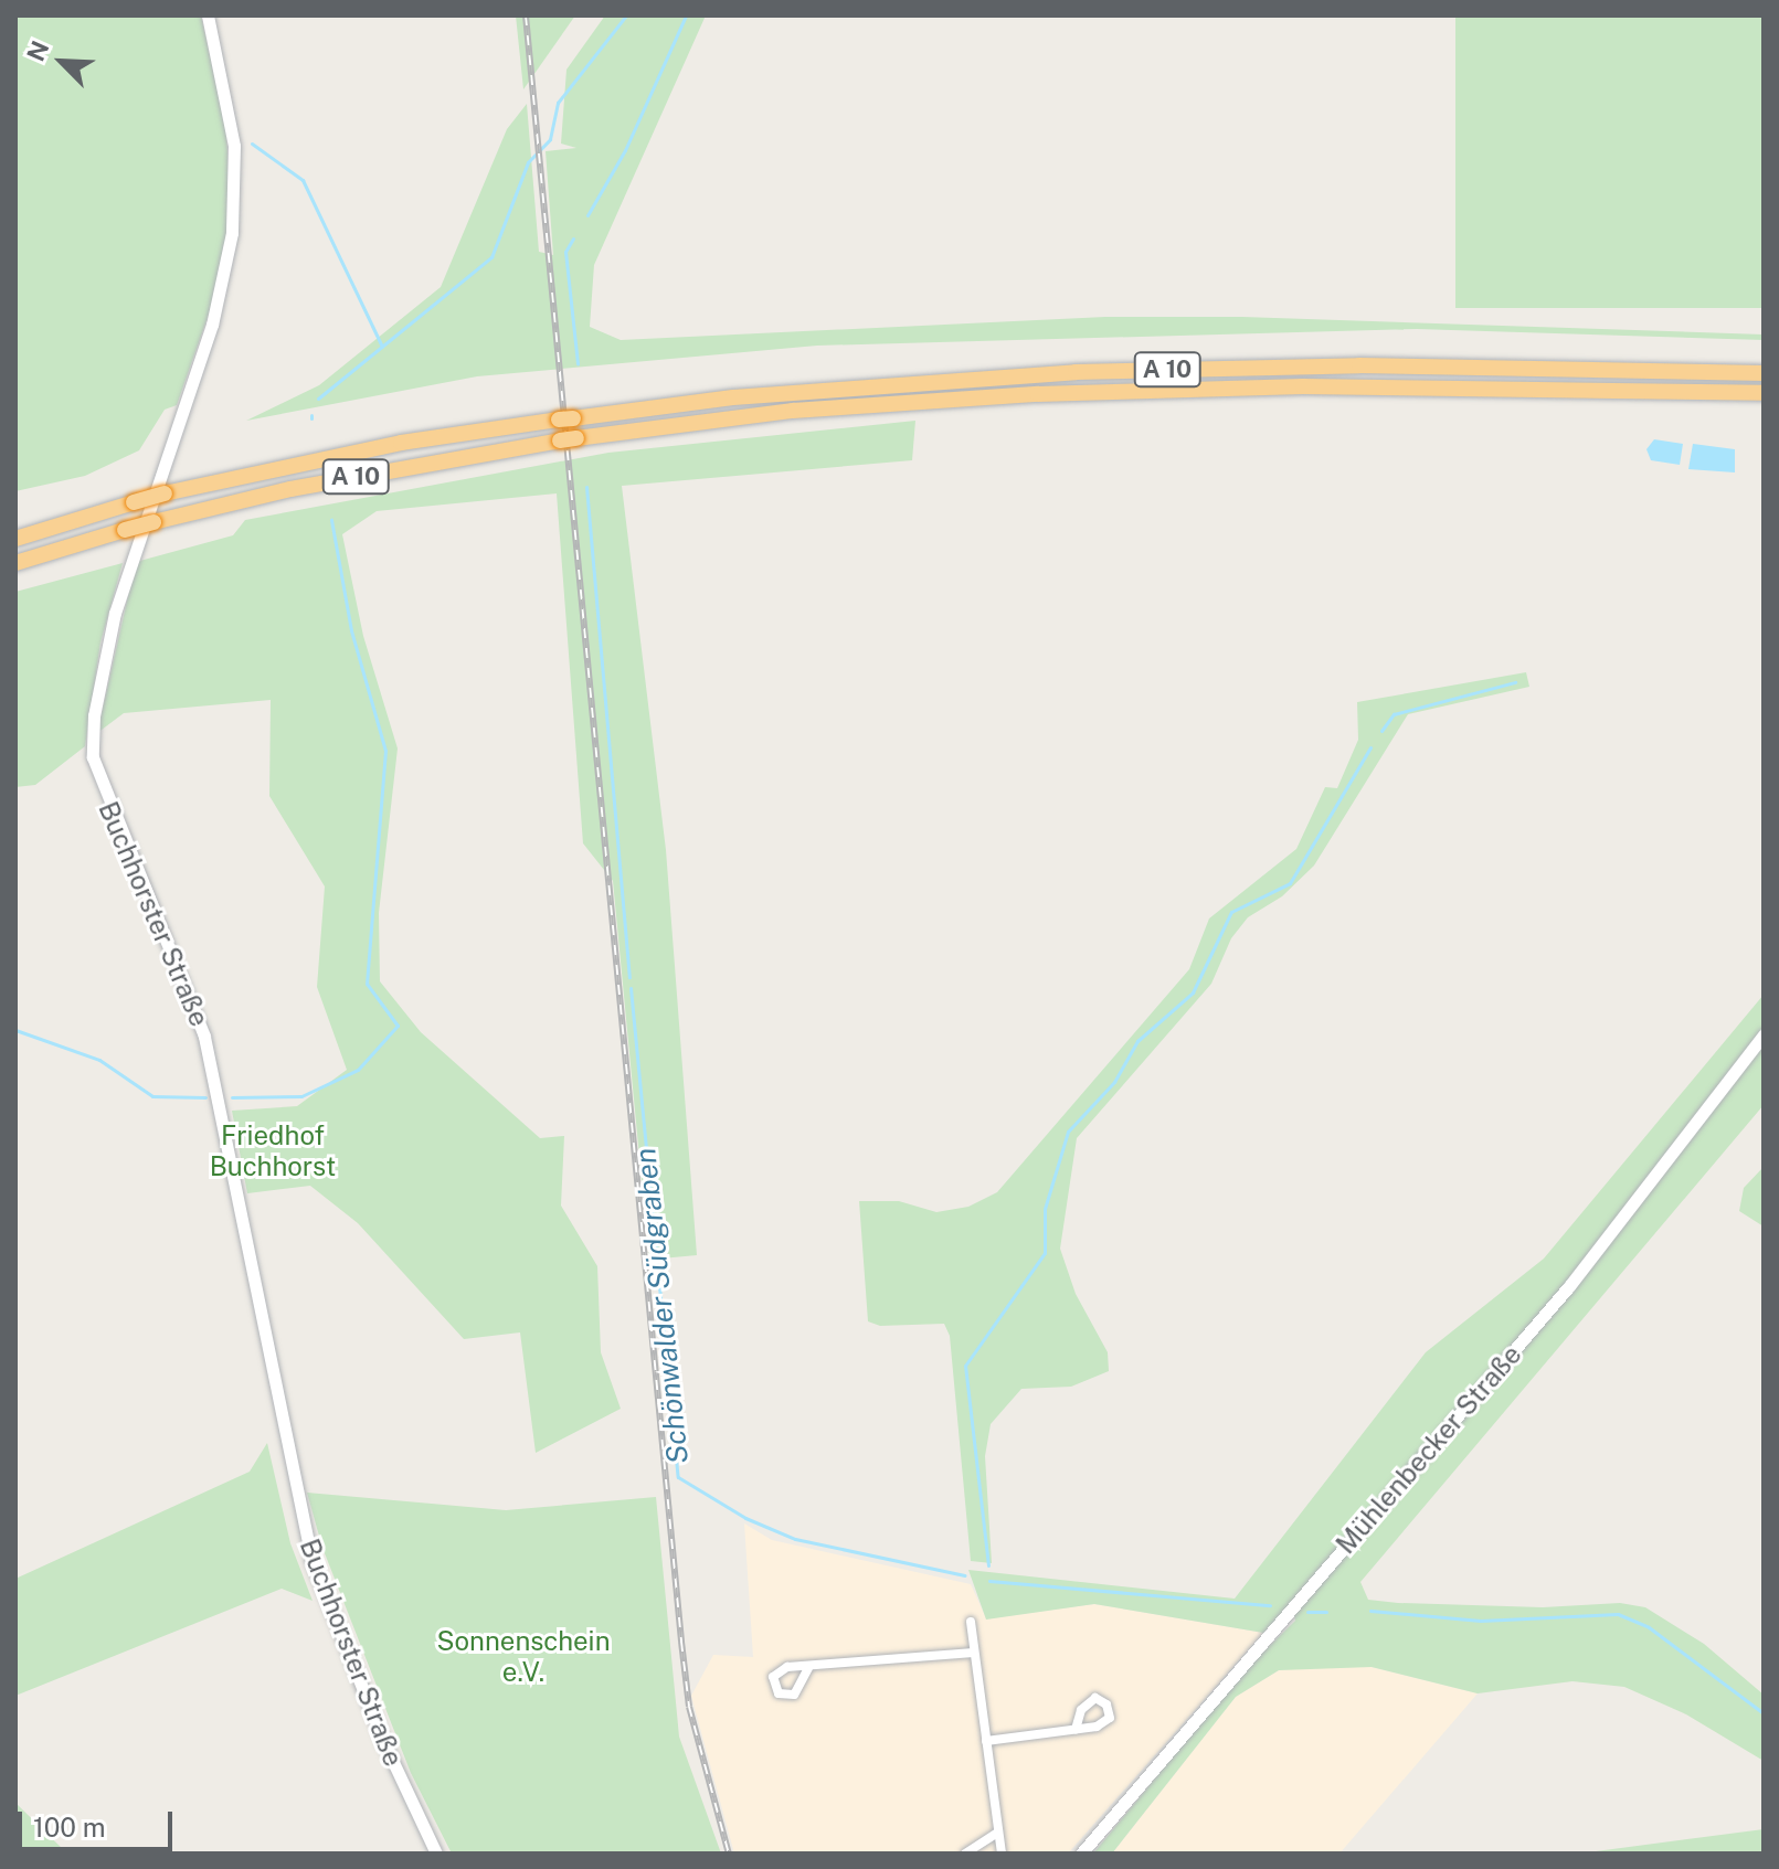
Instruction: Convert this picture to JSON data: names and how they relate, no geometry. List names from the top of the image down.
{
  "streets": {
    "highway": ["A 10"],
    "main road": ["Buchhorster Straße", "Mühlenbecker Straße"]
  },
  "water": ["Schönwalder Südgraben"],
  "parks": ["Friedhof Buchhorst", "Sonnenschein e.V."],
  "scale_bar": "100 m",
  "north": "top left"
}
